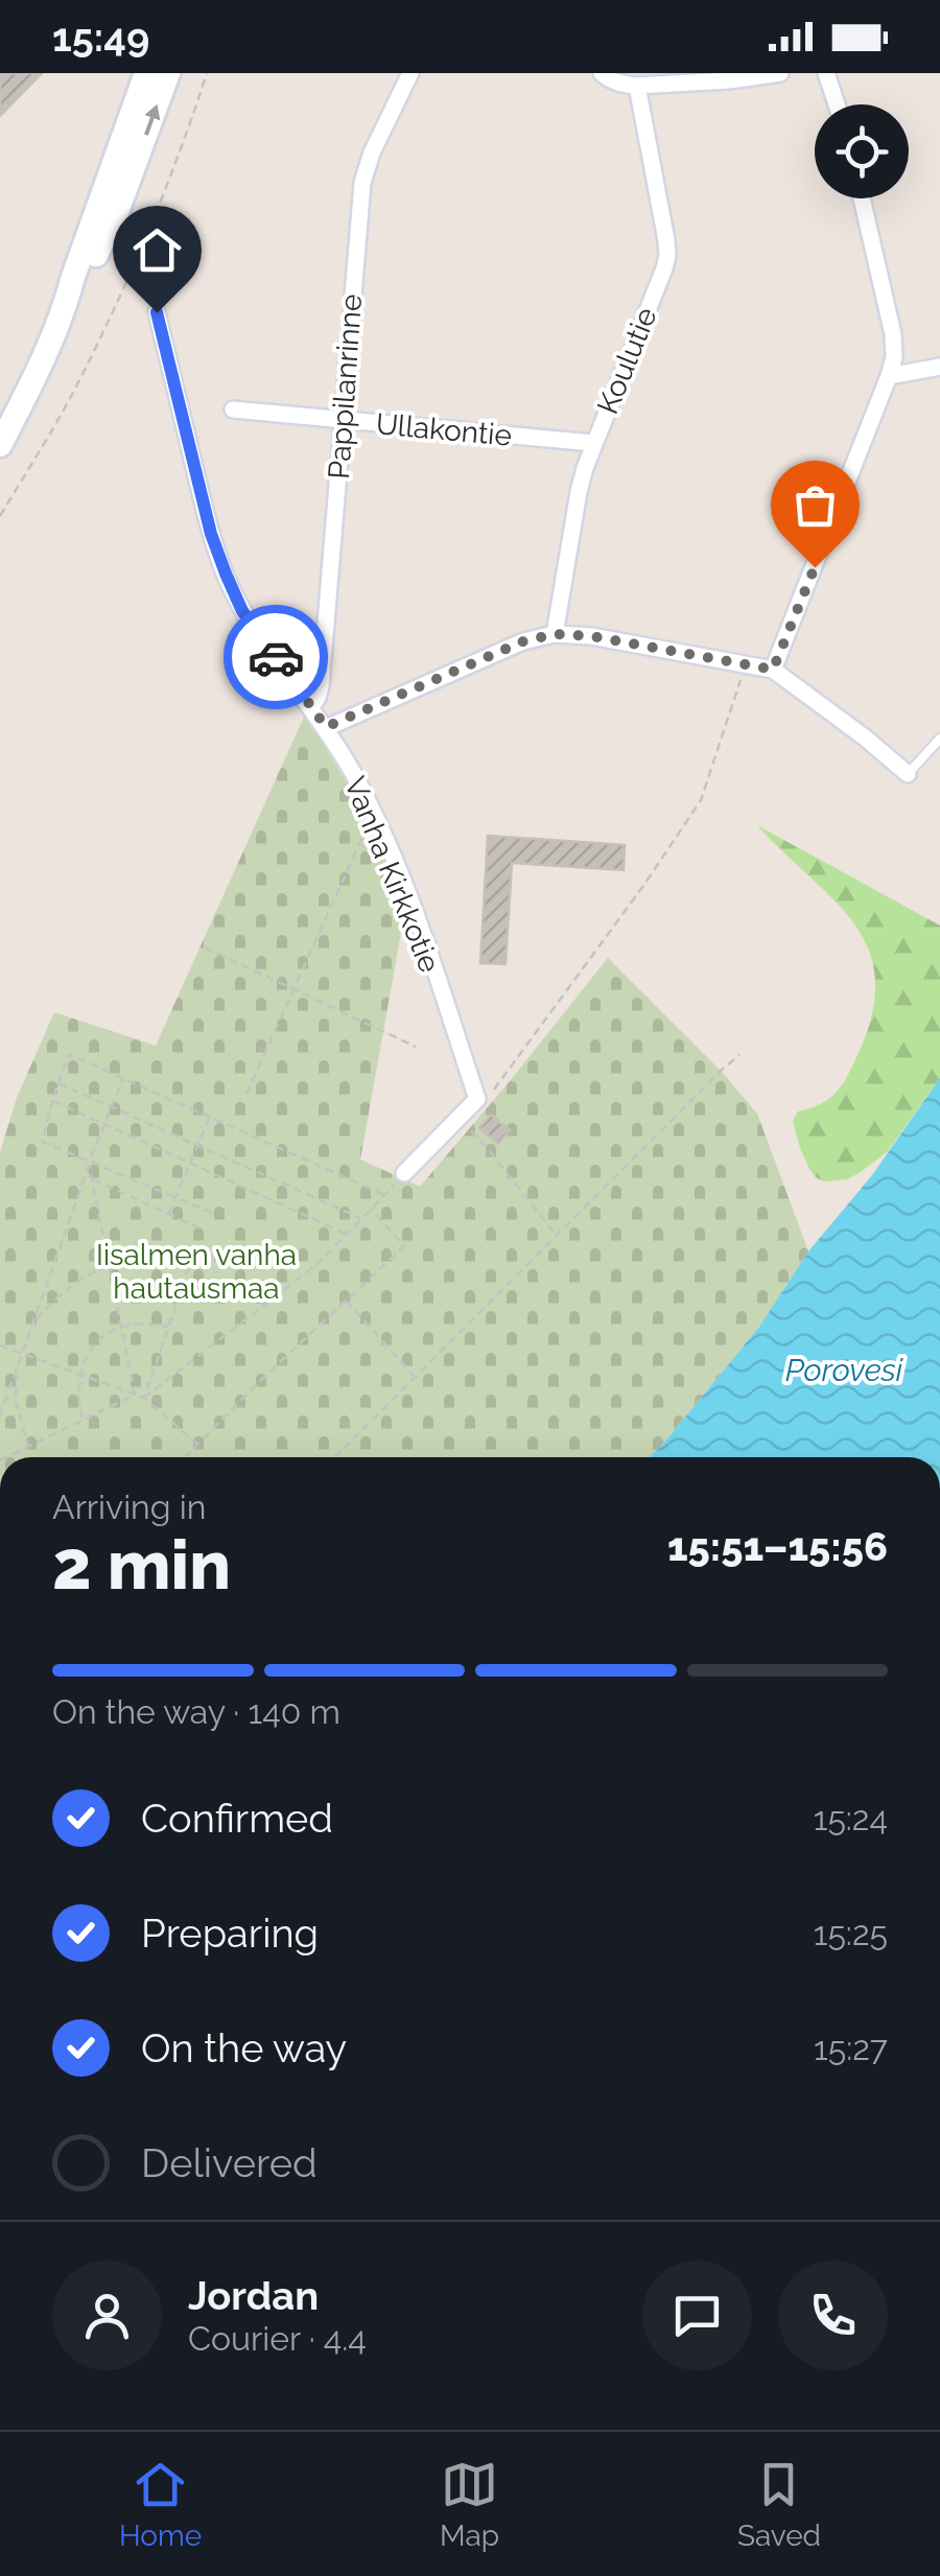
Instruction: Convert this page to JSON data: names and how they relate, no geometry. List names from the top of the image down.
{
  "streets": {
    "street": [
      "Koulutie",
      "Pappilanrinne",
      "Ullakontie",
      "Vanha Kirkkotie"
    ]
  },
  "crossings": [
    ["Koulutie", "Ullakontie"],
    ["Pappilanrinne", "Ullakontie"],
    ["Pappilanrinne", "Vanha Kirkkotie"]
  ],
  "water": ["Porovesi"],
  "parks": ["Iisalmen vanha hautausmaa"],
  "page": {
    "status": "15:49",
    "heading": ["2 min", "Arriving in", "15:51–15:56"],
    "panel": ["Jordan", "Courier · 4.4"],
    "bar": "On the way · 140 m",
    "list": [
      ["Confirmed", "15:24"],
      ["Preparing", "15:25"],
      ["On the way", "15:27"],
      "Delivered"
    ],
    "tabs": ["Home", "Map", "Saved"]
  }
}
